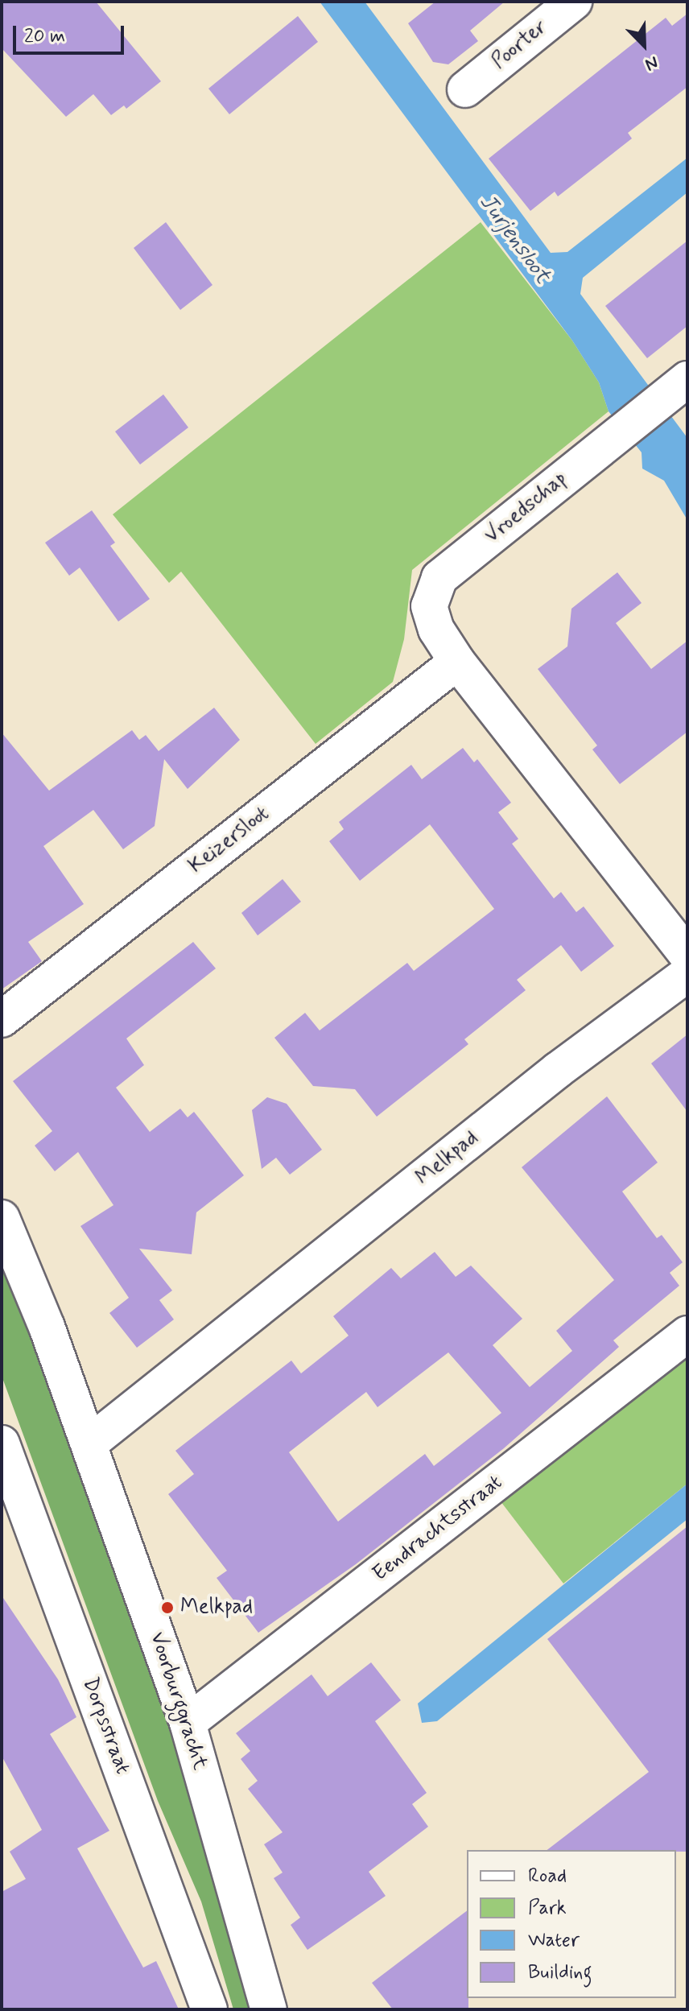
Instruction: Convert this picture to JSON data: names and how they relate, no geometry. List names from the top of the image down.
{
  "streets": {
    "street": [
      "Poorter",
      "Vroedschap",
      "Keizersloot",
      "Melkpad",
      "Eendrachtsstraat",
      "Voorburggracht",
      "Dorpsstraat"
    ]
  },
  "crossings": [
    ["Vroedschap", "Keizersloot"],
    ["Melkpad", "Voorburggracht"],
    ["Eendrachtsstraat", "Voorburggracht"]
  ],
  "water": ["Jurjensloot"],
  "places": ["Melkpad"],
  "legend": [
    "Road",
    "Park",
    "Water",
    "Building"
  ],
  "scale_bar": "20 m",
  "north": "bottom right"
}
